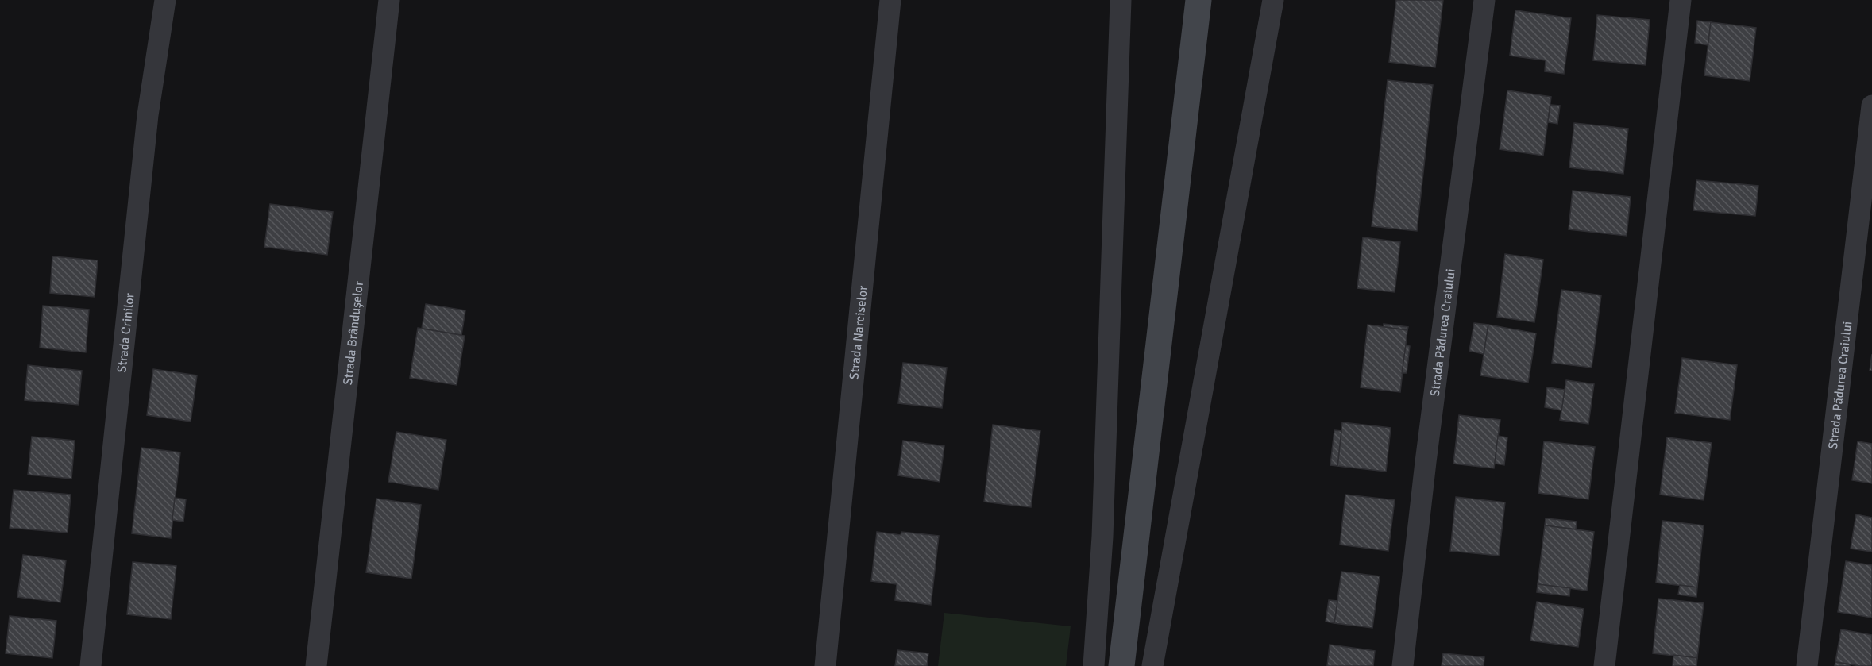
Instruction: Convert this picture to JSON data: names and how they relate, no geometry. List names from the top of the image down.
{
  "streets": {
    "street": [
      "Strada Crinilor",
      "Strada Pădurea Craiului",
      "Strada Brândușelor",
      "Strada Narciselor"
    ]
  }
}
